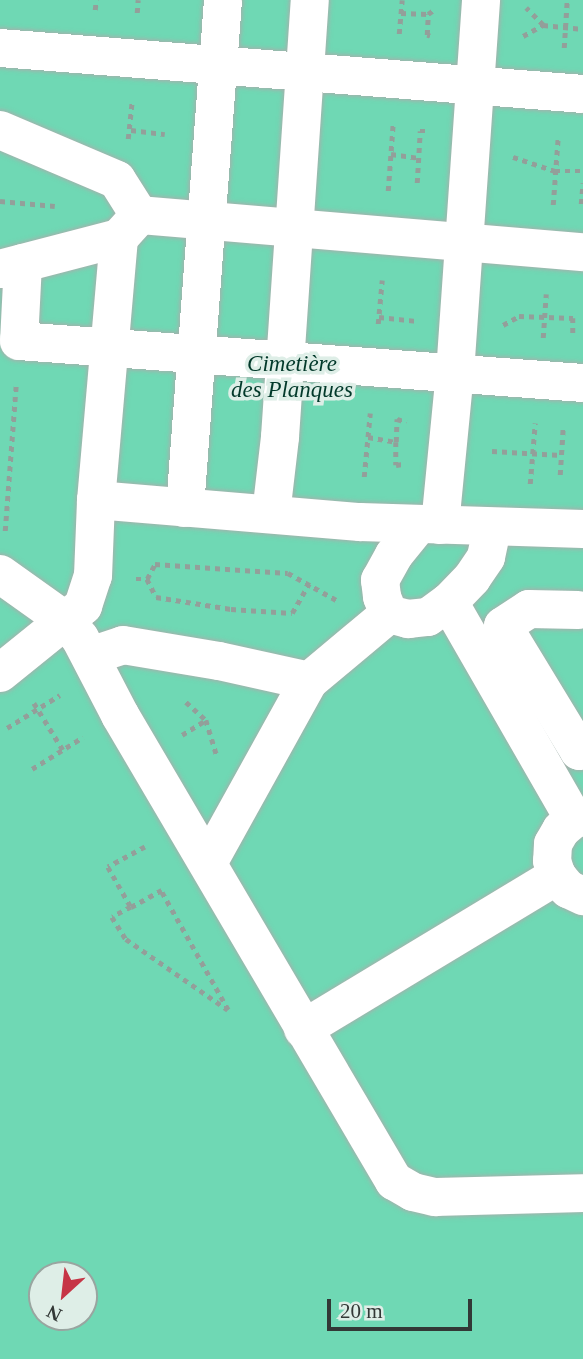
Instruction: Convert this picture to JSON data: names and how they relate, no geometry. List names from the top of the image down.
{
  "parks": ["Cimetière des Planques"],
  "scale_bar": "20 m",
  "north": "bottom left"
}
